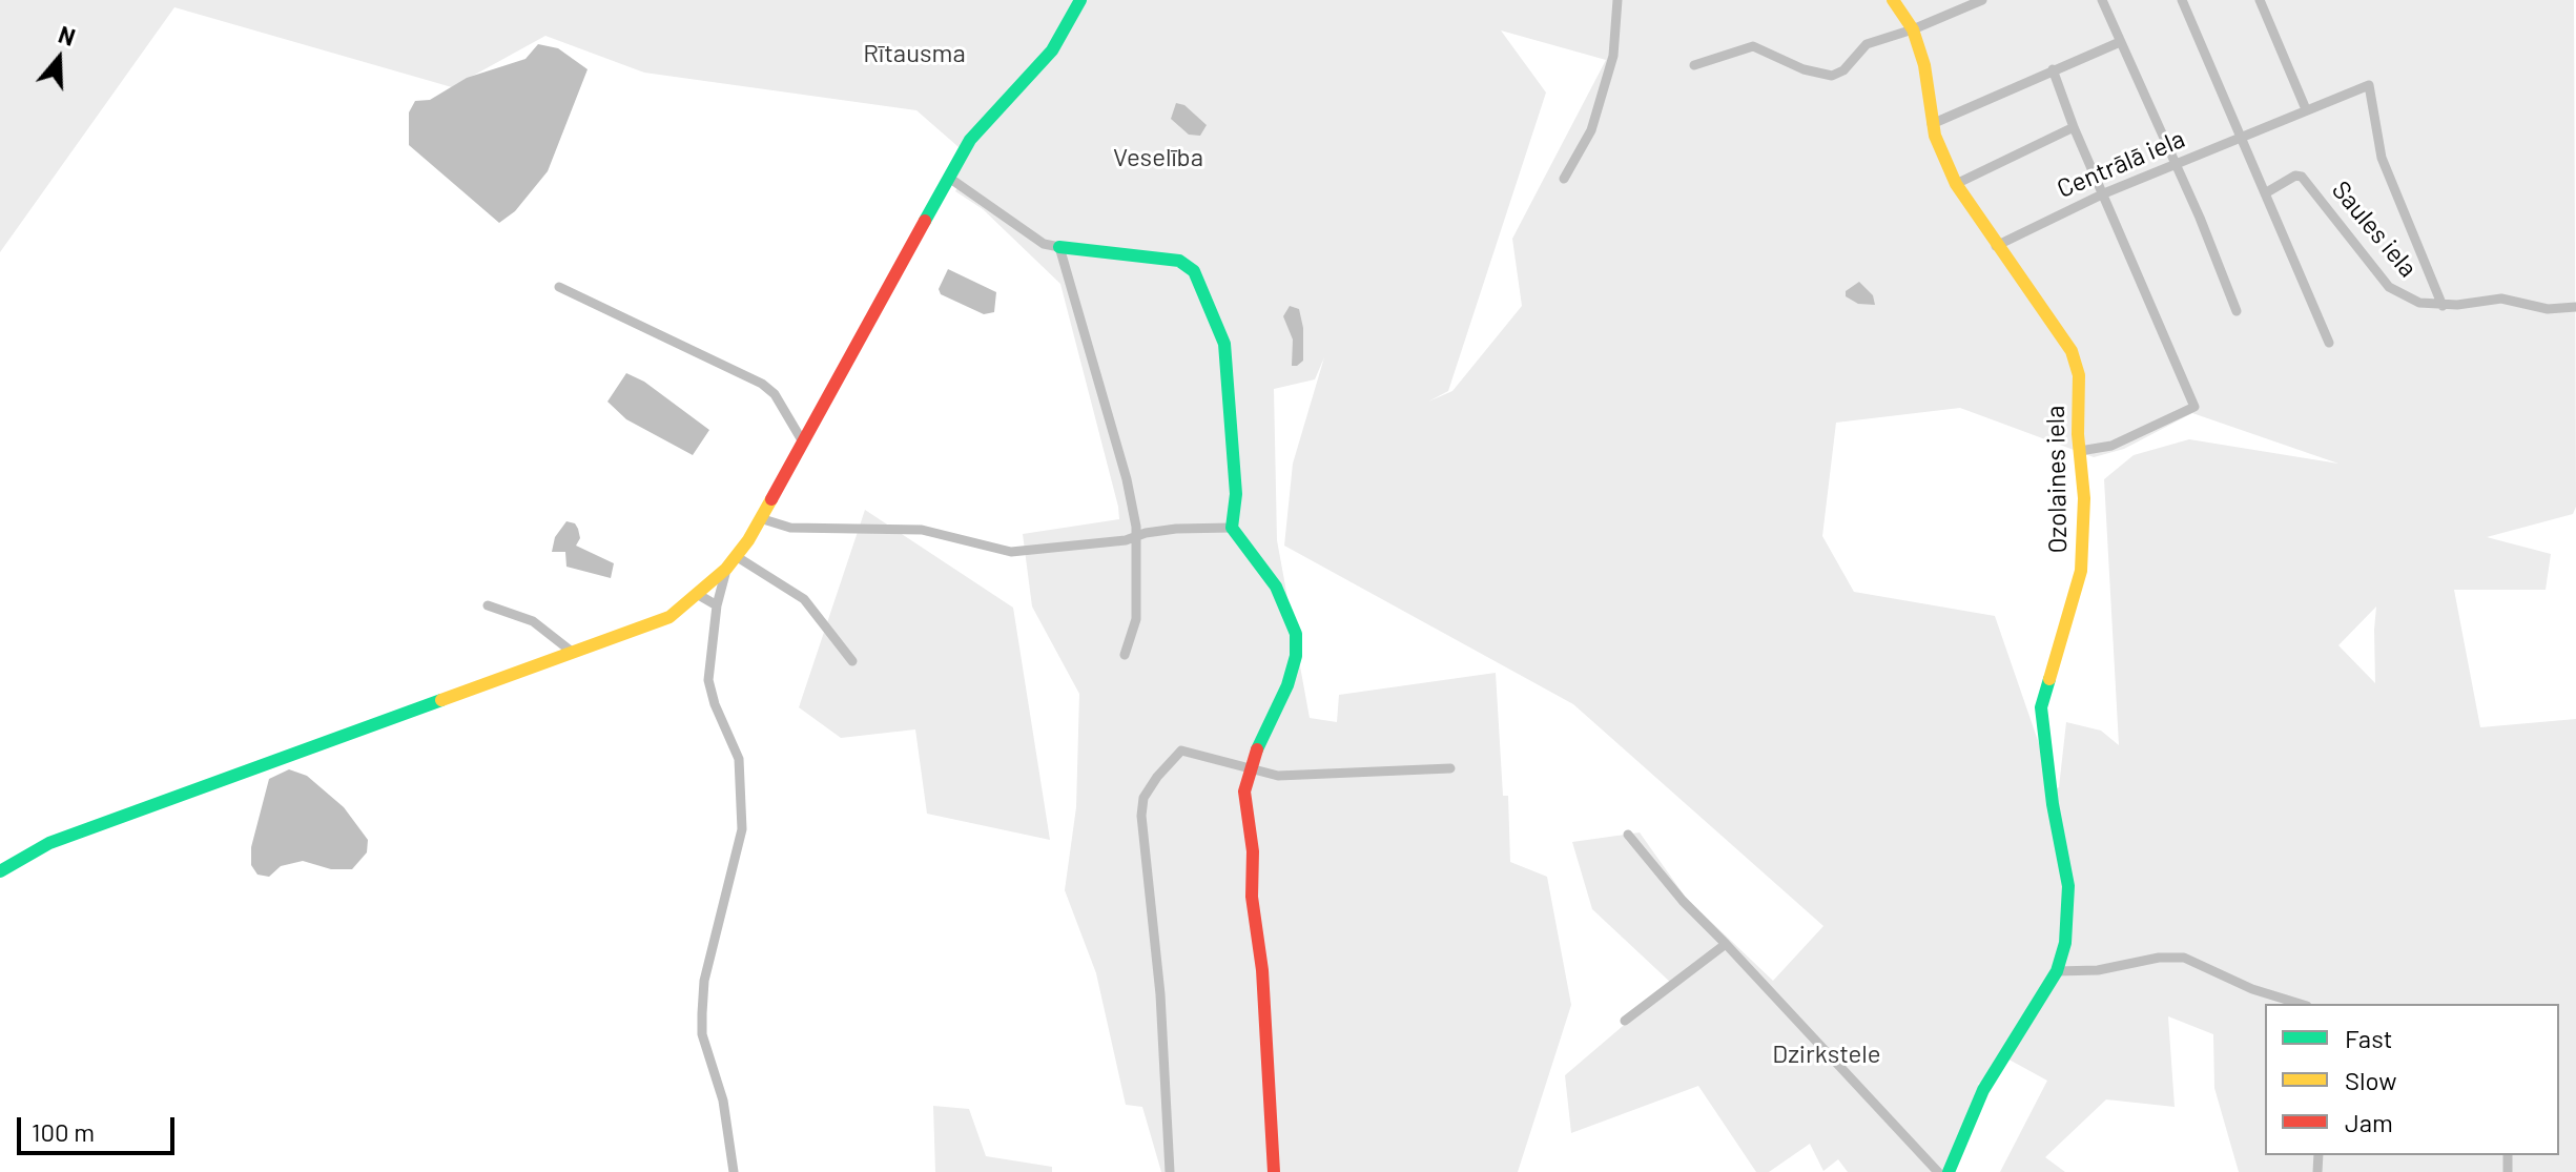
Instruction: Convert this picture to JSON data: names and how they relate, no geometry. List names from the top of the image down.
{
  "streets": {
    "street": ["Centrālā iela", "Saules iela", "Ozolaines iela"]
  },
  "crossings": [
    ["Centrālā iela", "Saules iela"],
    ["Centrālā iela", "Ozolaines iela"]
  ],
  "parks": ["Rītausma", "Veselība", "Dzirkstele"],
  "legend": ["Fast", "Slow", "Jam"],
  "scale_bar": "100 m",
  "north": "top"
}
